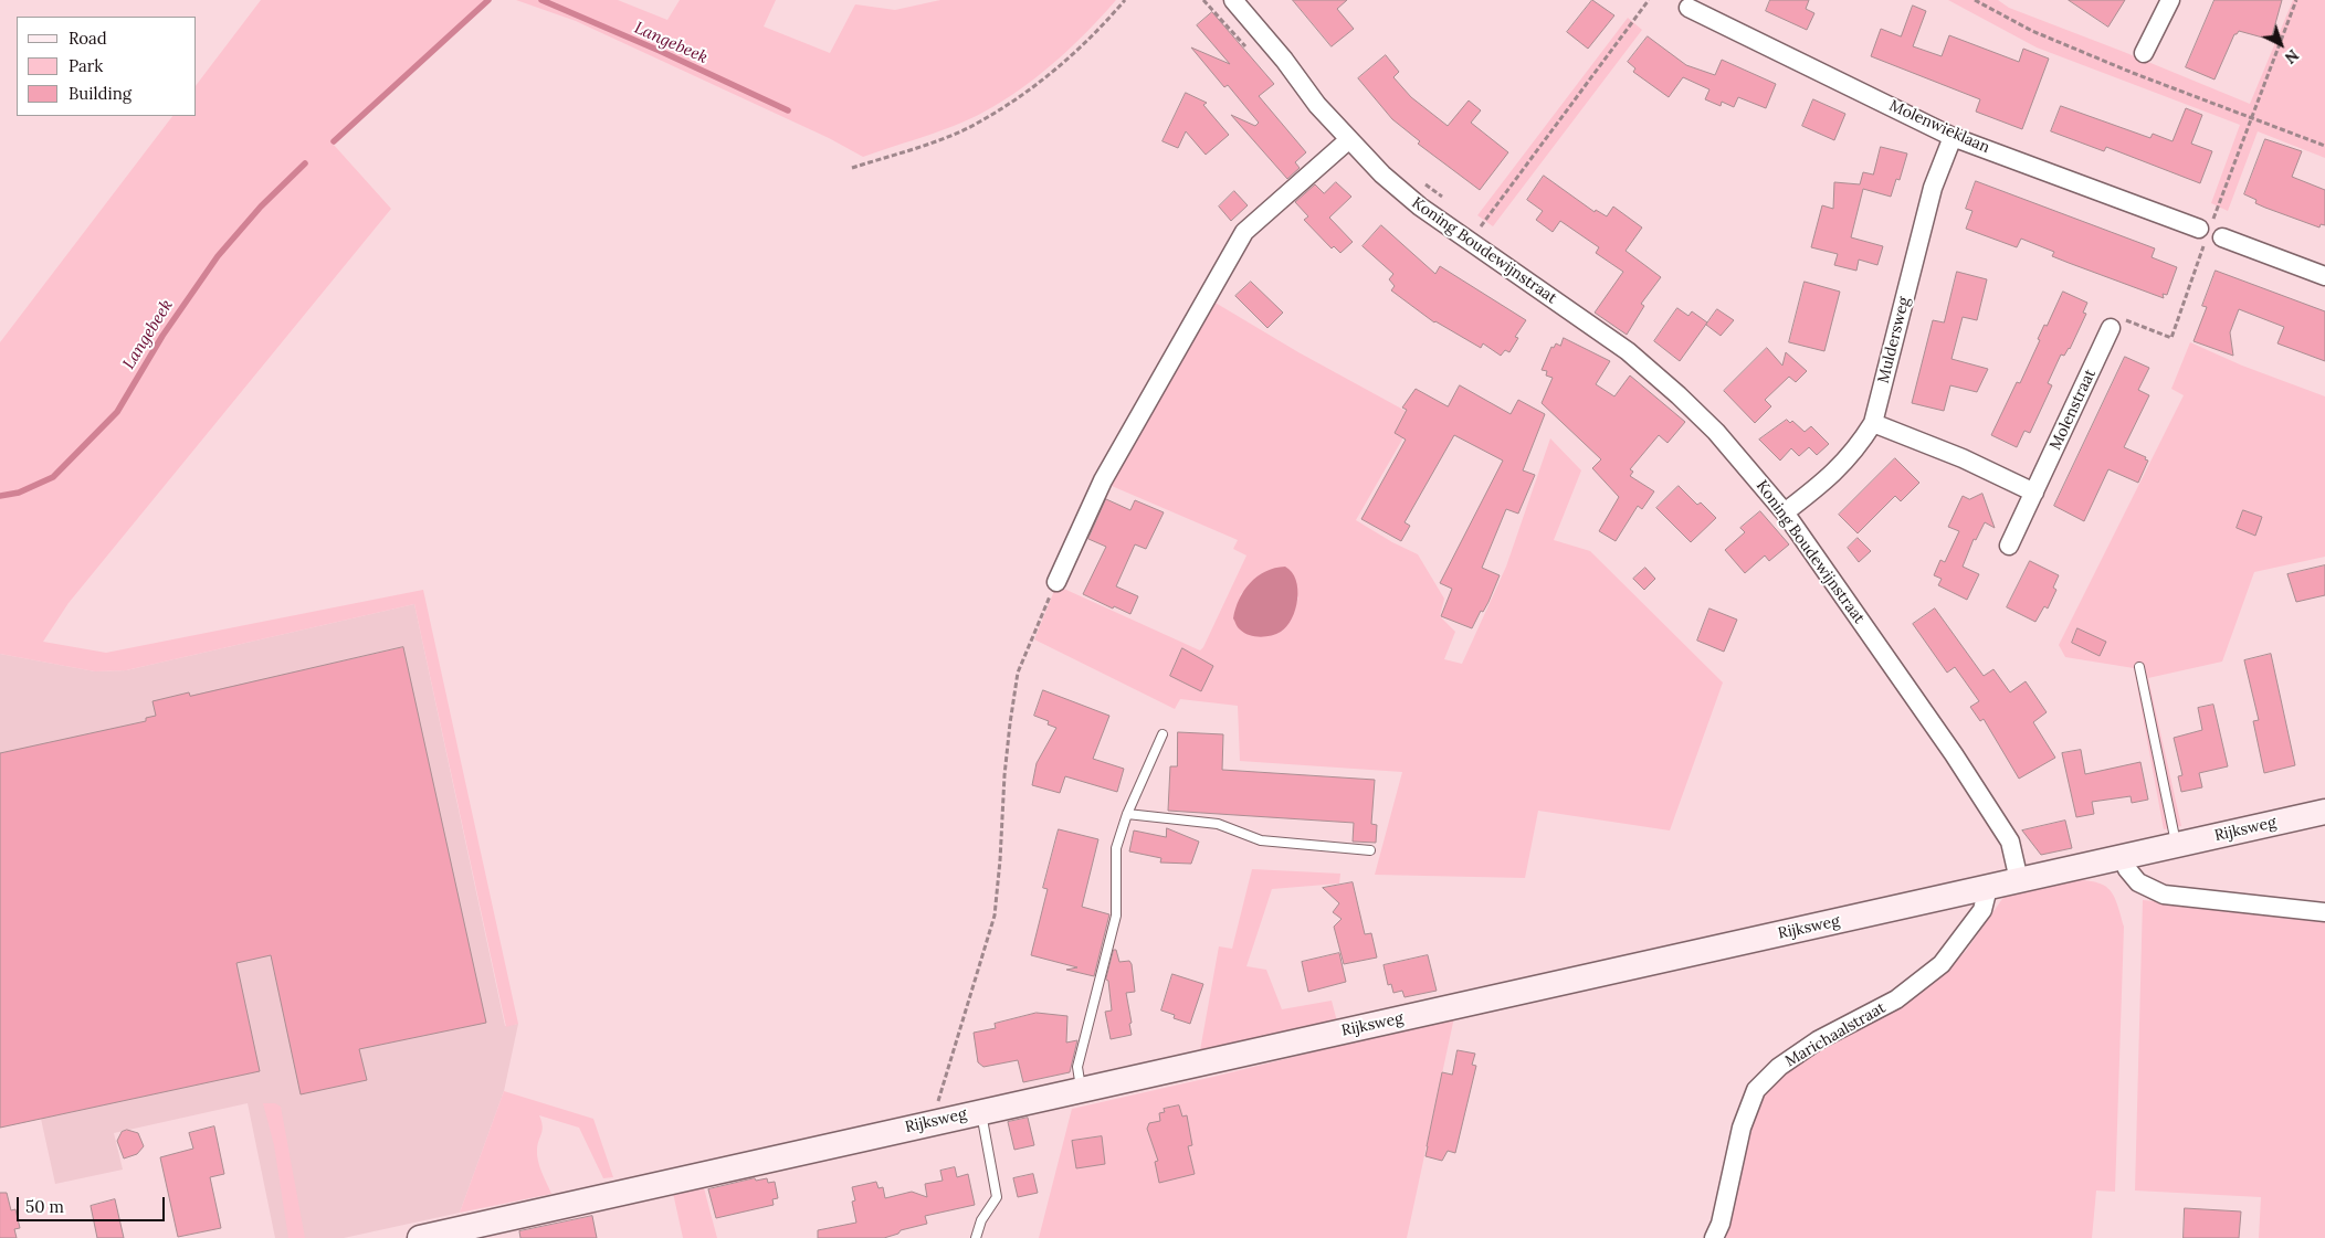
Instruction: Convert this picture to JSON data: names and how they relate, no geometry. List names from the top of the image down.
{
  "streets": {
    "main road": ["Rijksweg"],
    "street": [
      "Molenwieklaan",
      "Koning Boudewijnstraat",
      "Muldersweg",
      "Molenstraat",
      "Marichaalstraat"
    ]
  },
  "crossings": [
    ["Molenwieklaan", "Muldersweg"],
    ["Koning Boudewijnstraat", "Muldersweg"],
    ["Koning Boudewijnstraat", "Rijksweg"],
    ["Rijksweg", "Marichaalstraat"]
  ],
  "water": ["Langebeek"],
  "legend": ["Road", "Park", "Building"],
  "scale_bar": "50 m",
  "north": "bottom right"
}
